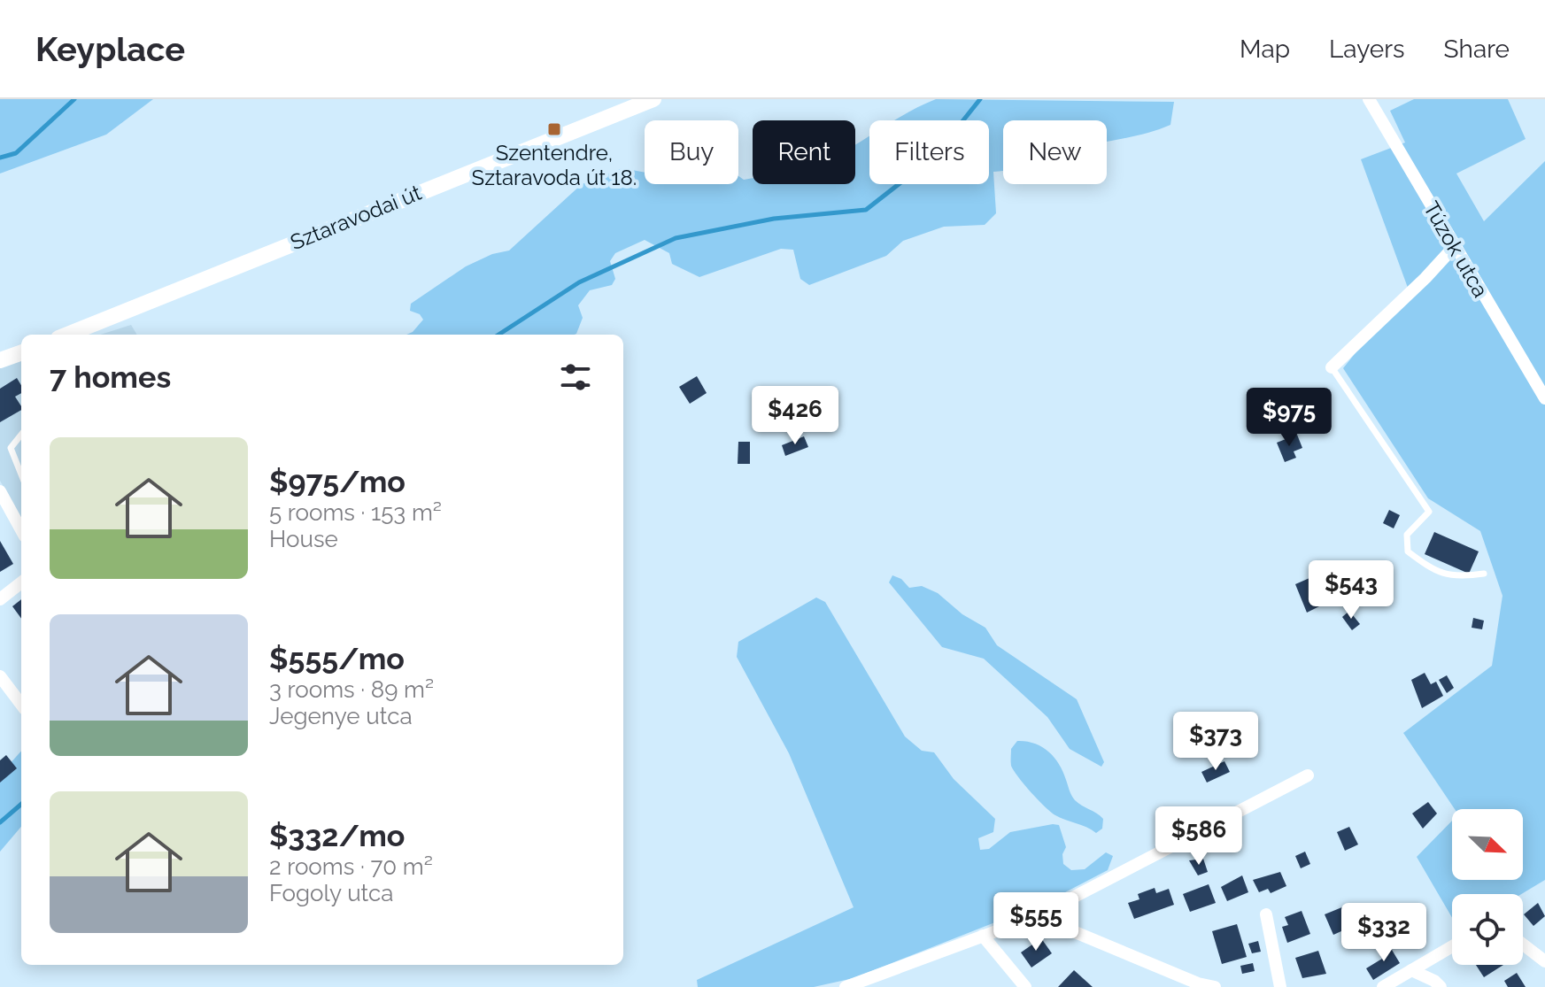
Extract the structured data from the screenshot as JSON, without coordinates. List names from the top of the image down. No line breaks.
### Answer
{"streets":{"street":["Sztaravodai út","Túzok utca"]},"places":{"transit":["Szentendre, Sztaravoda út 18."]},"north":"bottom right","page":{"header":"Keyplace","nav":["Map","Layers","Share"],"chip":["Buy","Rent","Filters","New"],"heading":"7 homes","price":["$426","$975","$543","$373","$586","$555","$332"],"list":[{"name":"$975/mo","note":"5 rooms · 153 m² · House"},{"name":"$555/mo","note":"3 rooms · 89 m² · Jegenye utca"},{"name":"$332/mo","note":"2 rooms · 70 m² · Fogoly utca"}]}}
